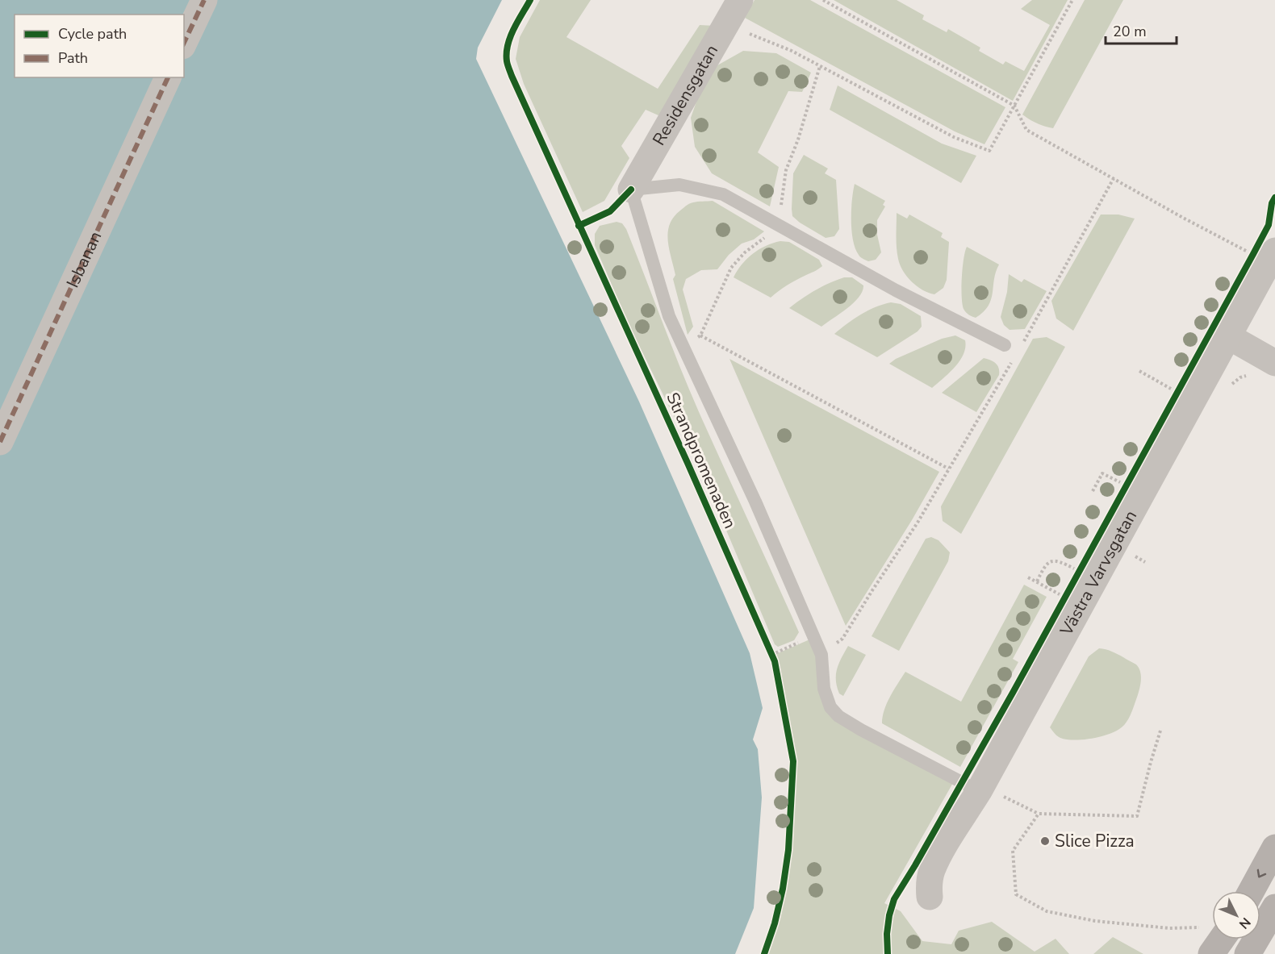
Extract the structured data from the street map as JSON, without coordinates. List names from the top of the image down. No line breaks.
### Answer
{"streets":{"street":["Residensgatan","Isbanan","Västra Varvsgatan"],"cycle path":["Strandpromenaden"]},"places":["Slice Pizza"],"legend":["Cycle path","Path"],"scale_bar":"20 m","north":"bottom right"}
